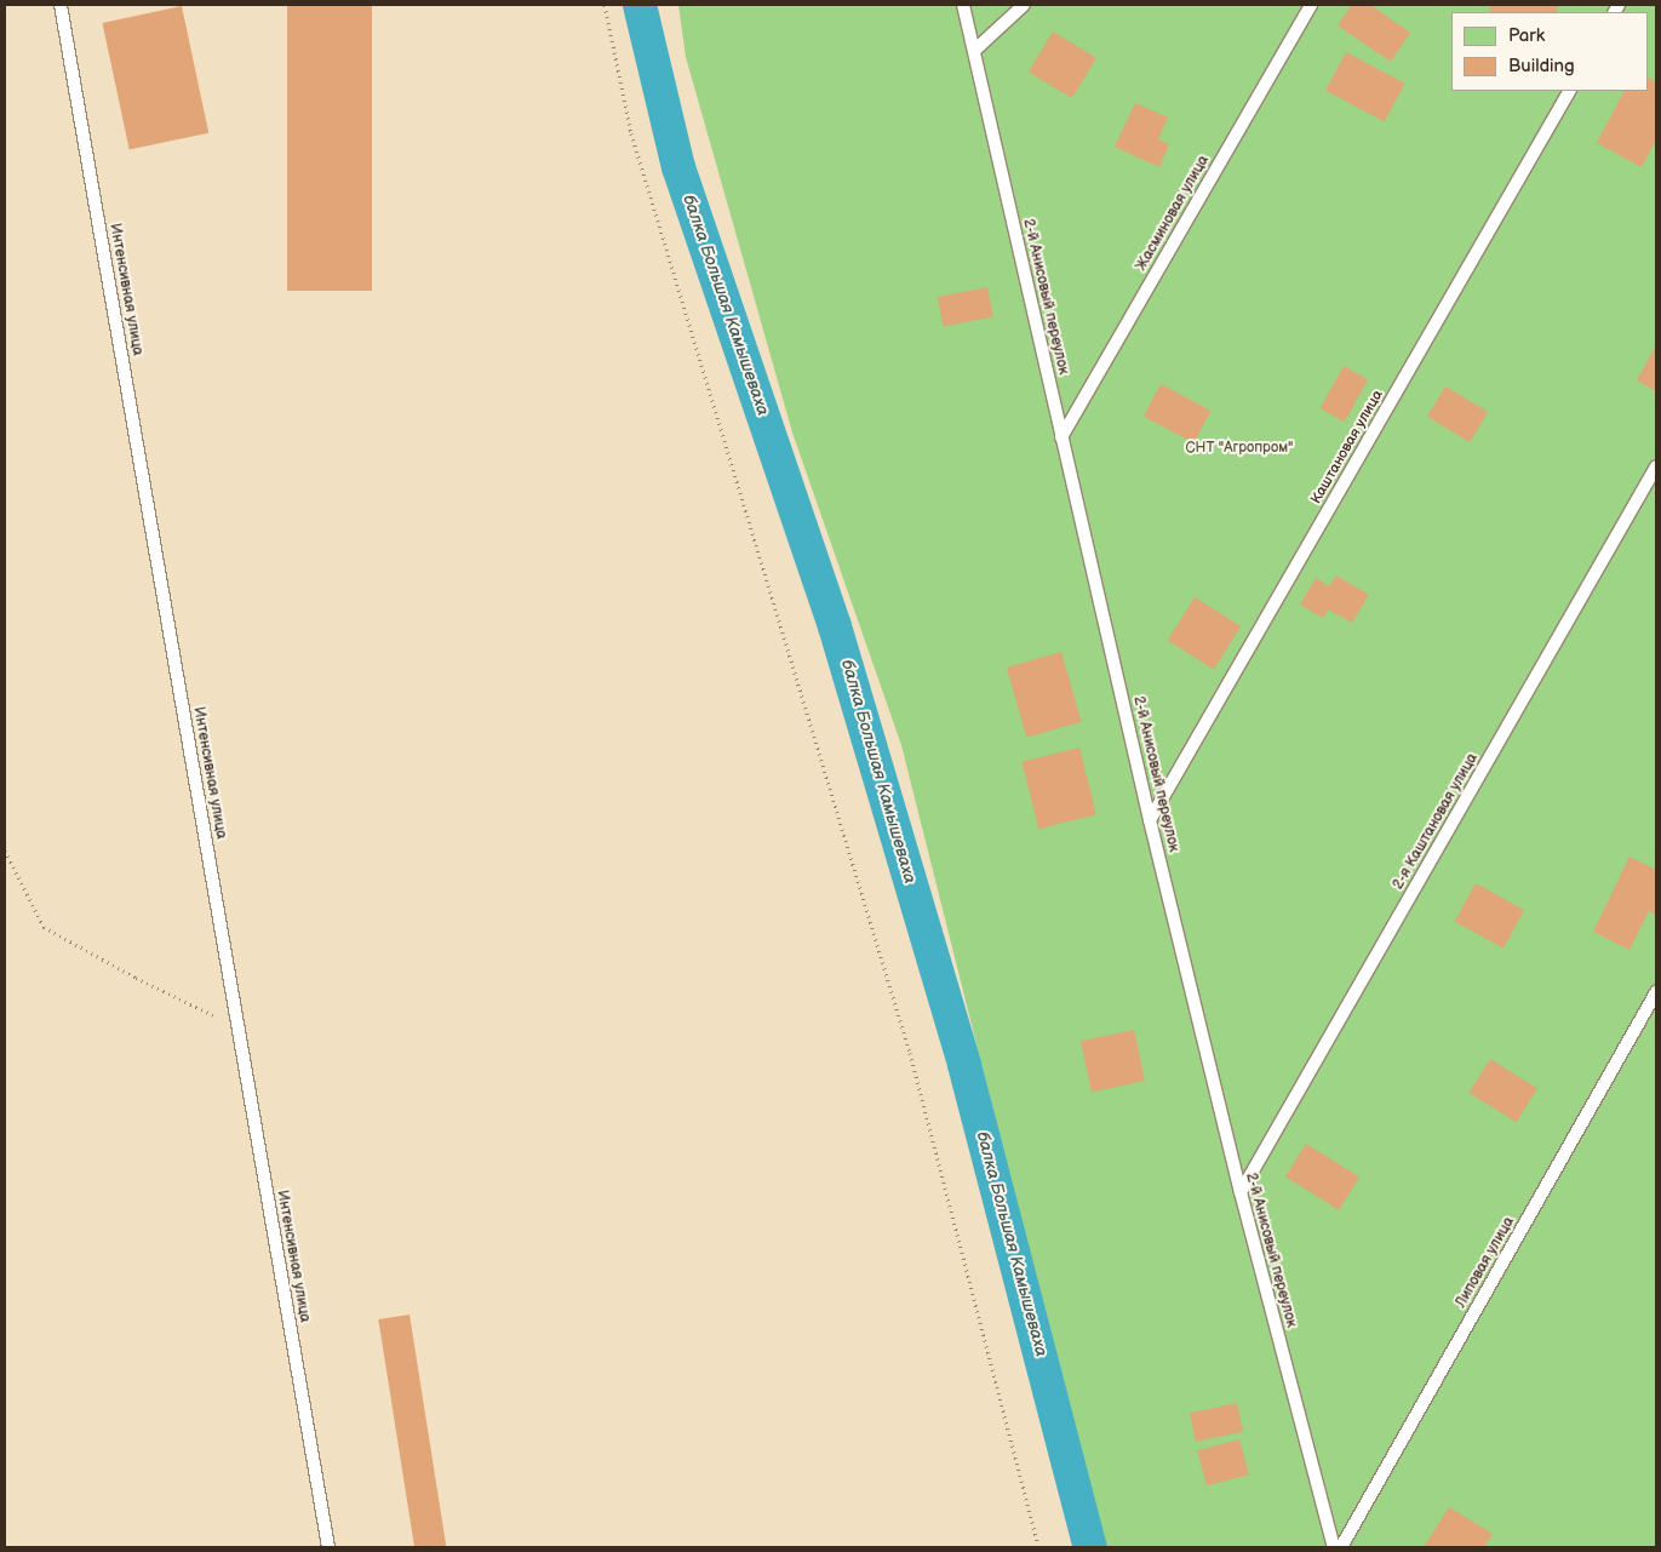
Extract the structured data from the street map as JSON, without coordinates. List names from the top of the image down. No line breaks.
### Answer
{"streets":{"lane":["Жасминовая улица","Интенсивная улица","2-й Анисовый переулок","Каштановая улица","2-я Каштановая улица","Липовая улица"]},"crossings":[["Жасминовая улица","2-й Анисовый переулок"],["2-й Анисовый переулок","Каштановая улица"],["2-й Анисовый переулок","2-я Каштановая улица"]],"water":["балка Большая Камышеваха"],"parks":["СНТ \"Агропром\""],"legend":["Park","Building"]}
